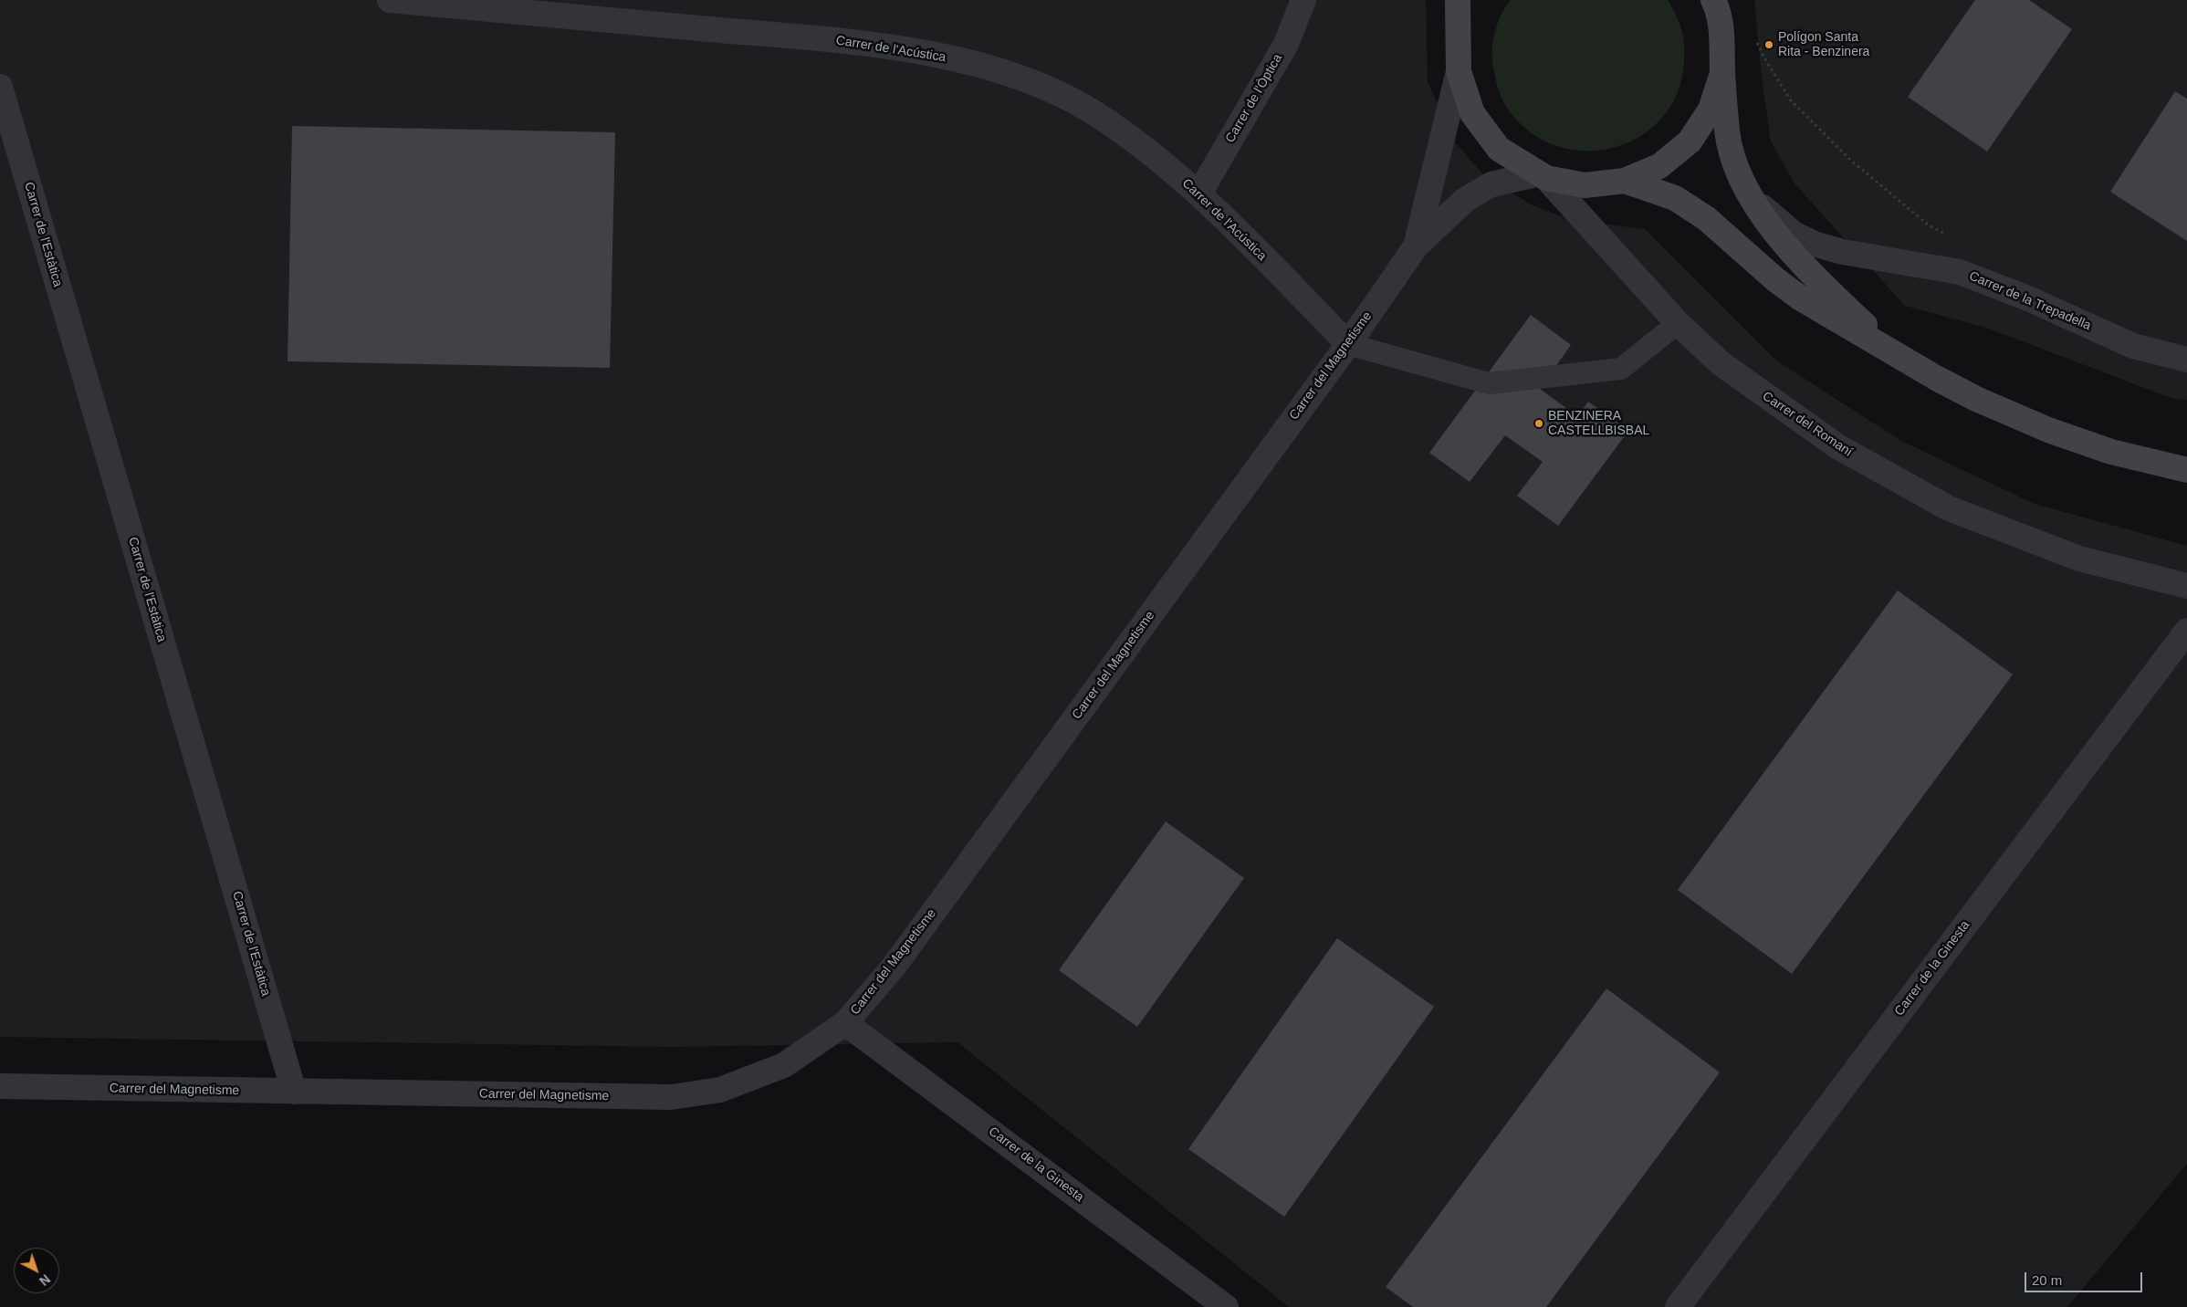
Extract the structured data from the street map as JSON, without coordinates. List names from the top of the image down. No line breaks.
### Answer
{"streets":{"street":["Carrer de l'Acústica","Carrer de l'Òptica","Carrer de l'Estàtica","Carrer de la Trepadella","Carrer del Magnetisme","Carrer del Romaní","Carrer de la Ginesta"]},"crossings":[["Carrer de l'Acústica","Carrer de l'Òptica"],["Carrer de l'Acústica","Carrer del Magnetisme"],["Carrer de l'Estàtica","Carrer del Magnetisme"],["Carrer del Magnetisme","Carrer del Romaní"],["Carrer del Magnetisme","Carrer de la Ginesta"]],"places":["Polígon Santa Rita - Benzinera","BENZINERA CASTELLBISBAL"],"scale_bar":"20 m","north":"bottom right"}
